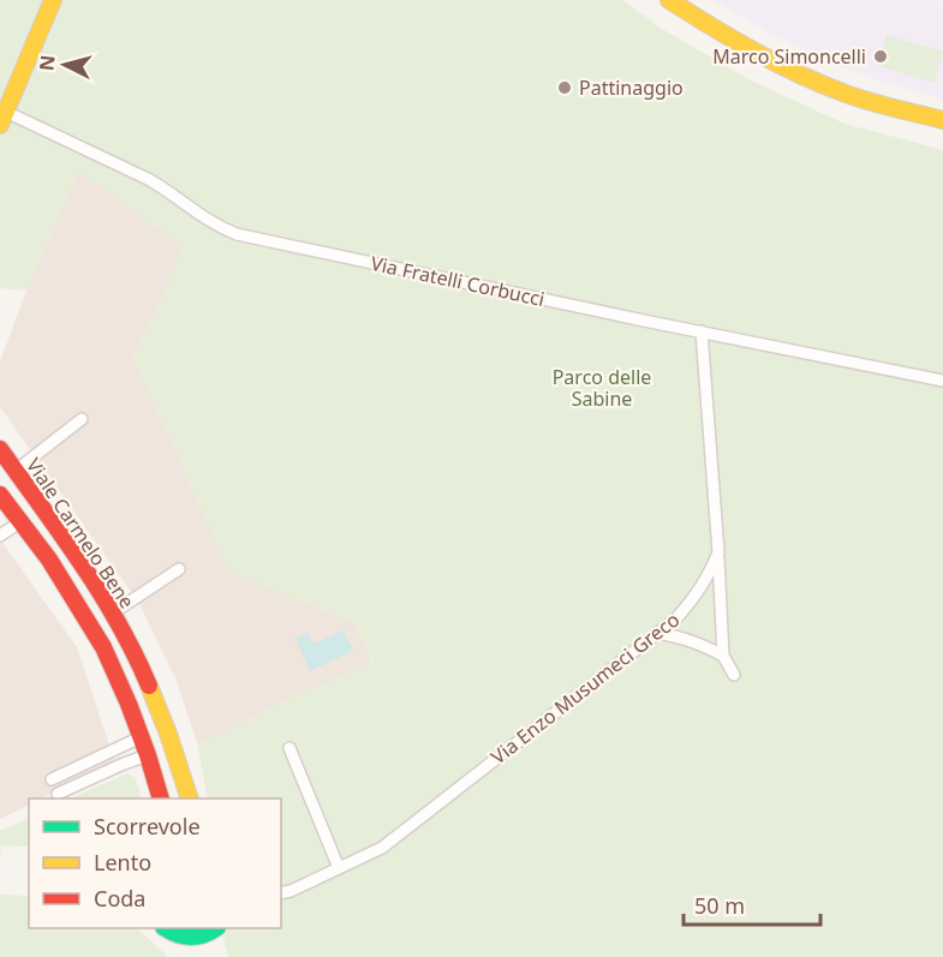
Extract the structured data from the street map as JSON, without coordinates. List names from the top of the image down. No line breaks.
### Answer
{"streets":{"street":["Viale Carmelo Bene"],"lane":["Via Fratelli Corbucci","Via Enzo Musumeci Greco"]},"parks":["Parco delle Sabine"],"places":["Marco Simoncelli","Pattinaggio"],"legend":["Scorrevole","Lento","Coda"],"scale_bar":"50 m","north":"left"}
